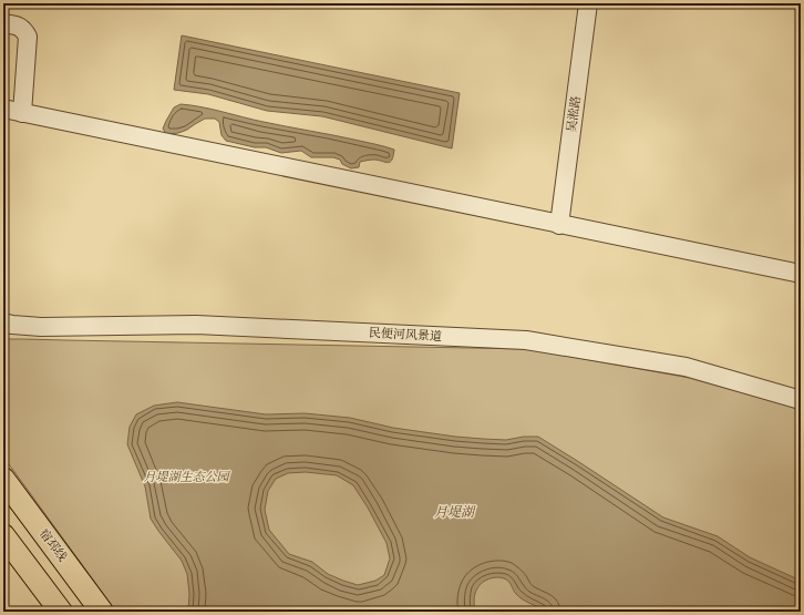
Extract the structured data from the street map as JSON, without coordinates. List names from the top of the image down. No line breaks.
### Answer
{"streets":{"main road":["宿邳线"],"street":["吴淞路","民便河风景道"]},"water":["月堤湖"],"parks":["月堤湖生态公园"]}
